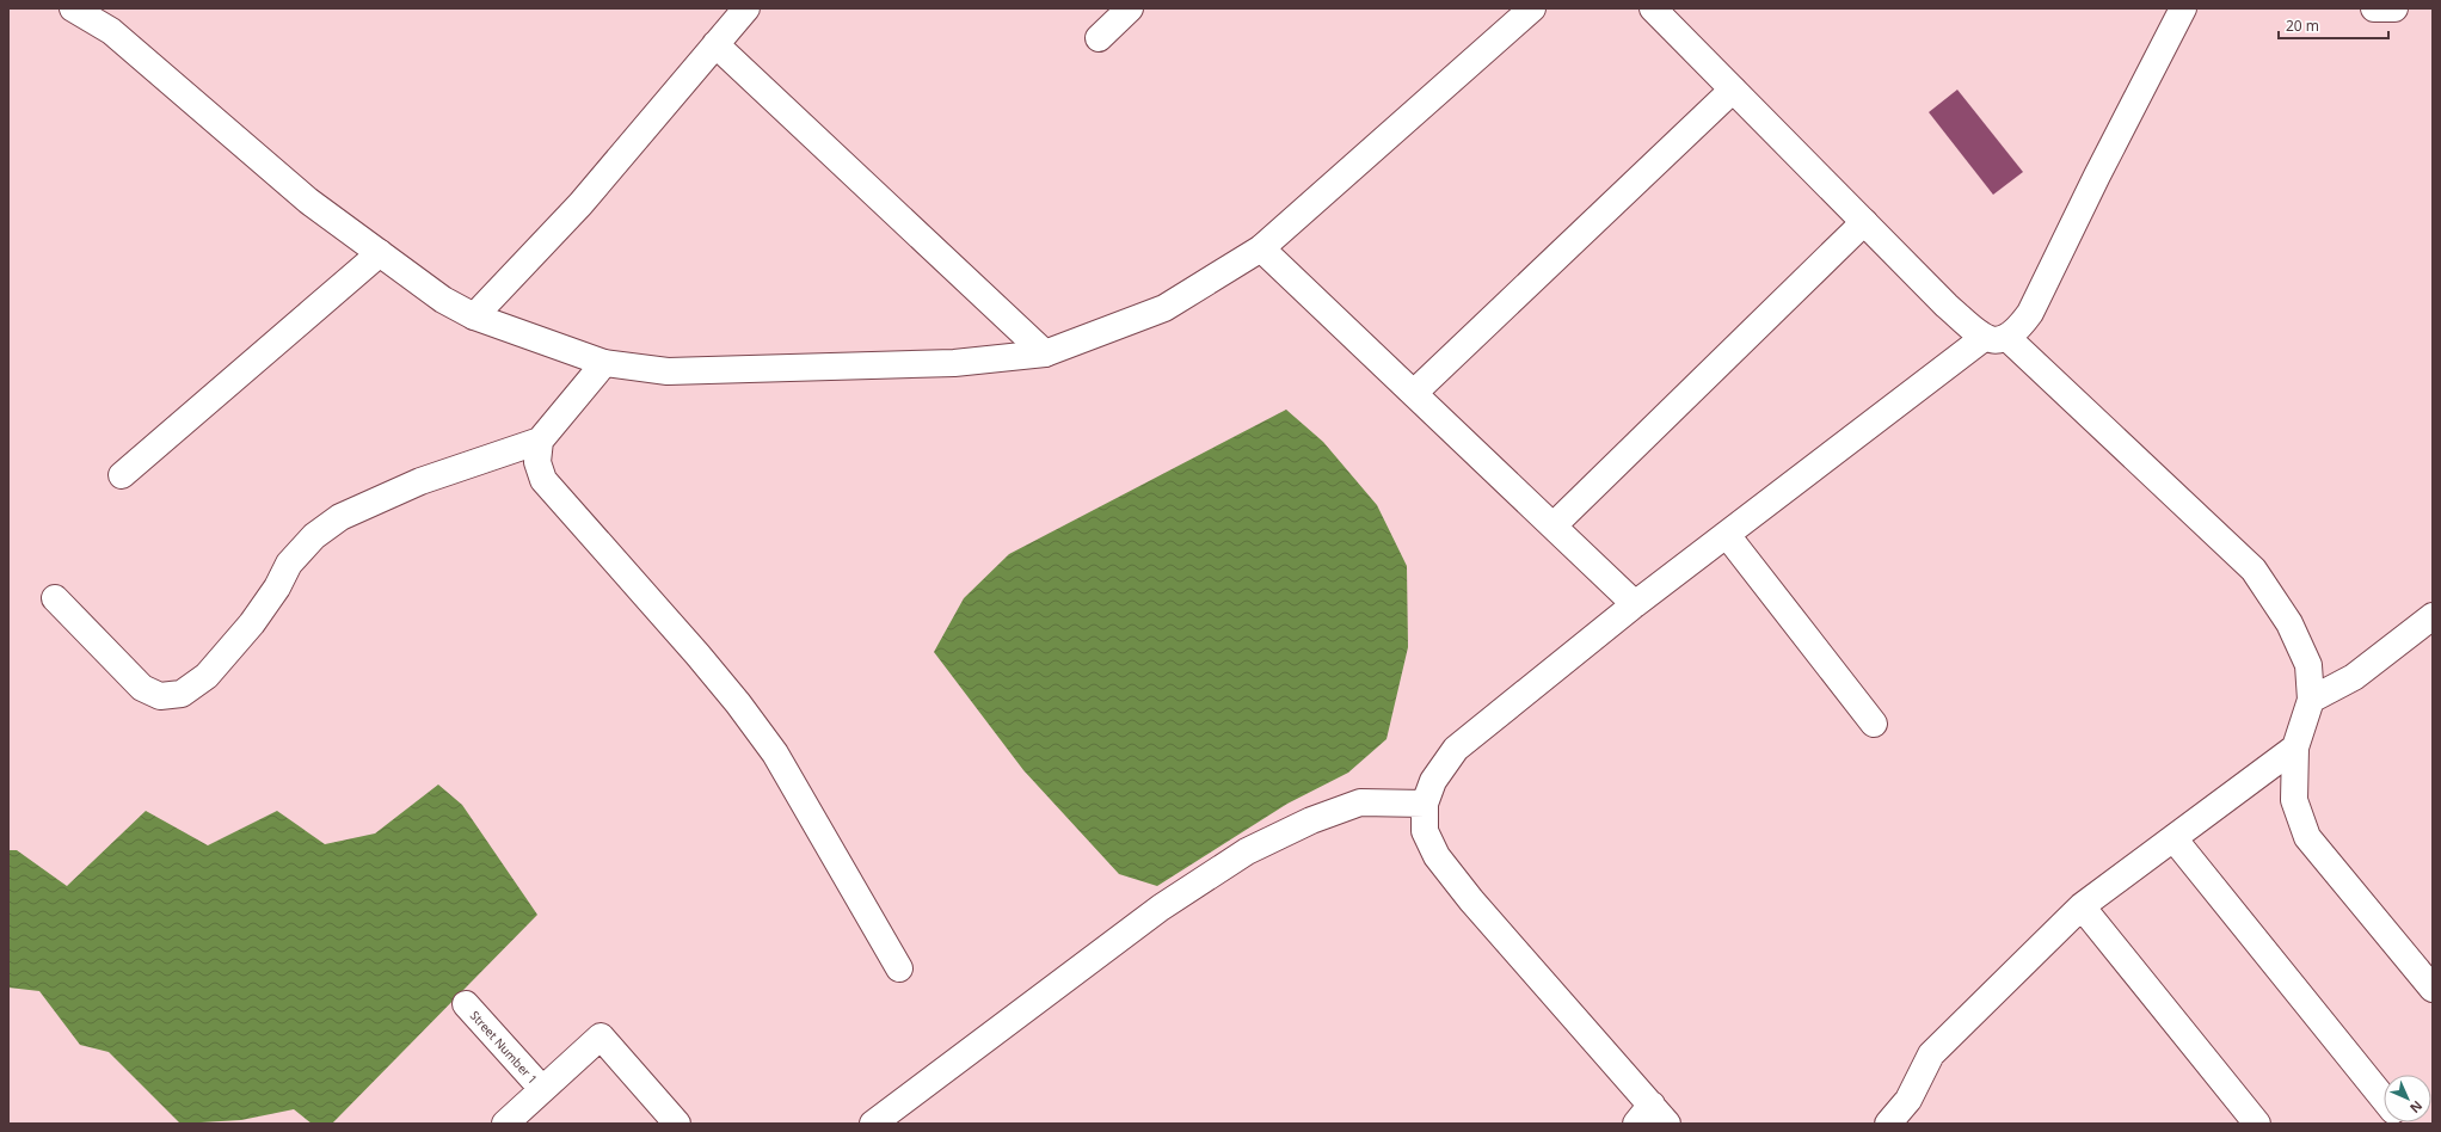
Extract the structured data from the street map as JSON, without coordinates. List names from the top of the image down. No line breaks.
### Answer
{"streets":{"street":["Street Number 1"]},"scale_bar":"20 m","north":"bottom right"}
